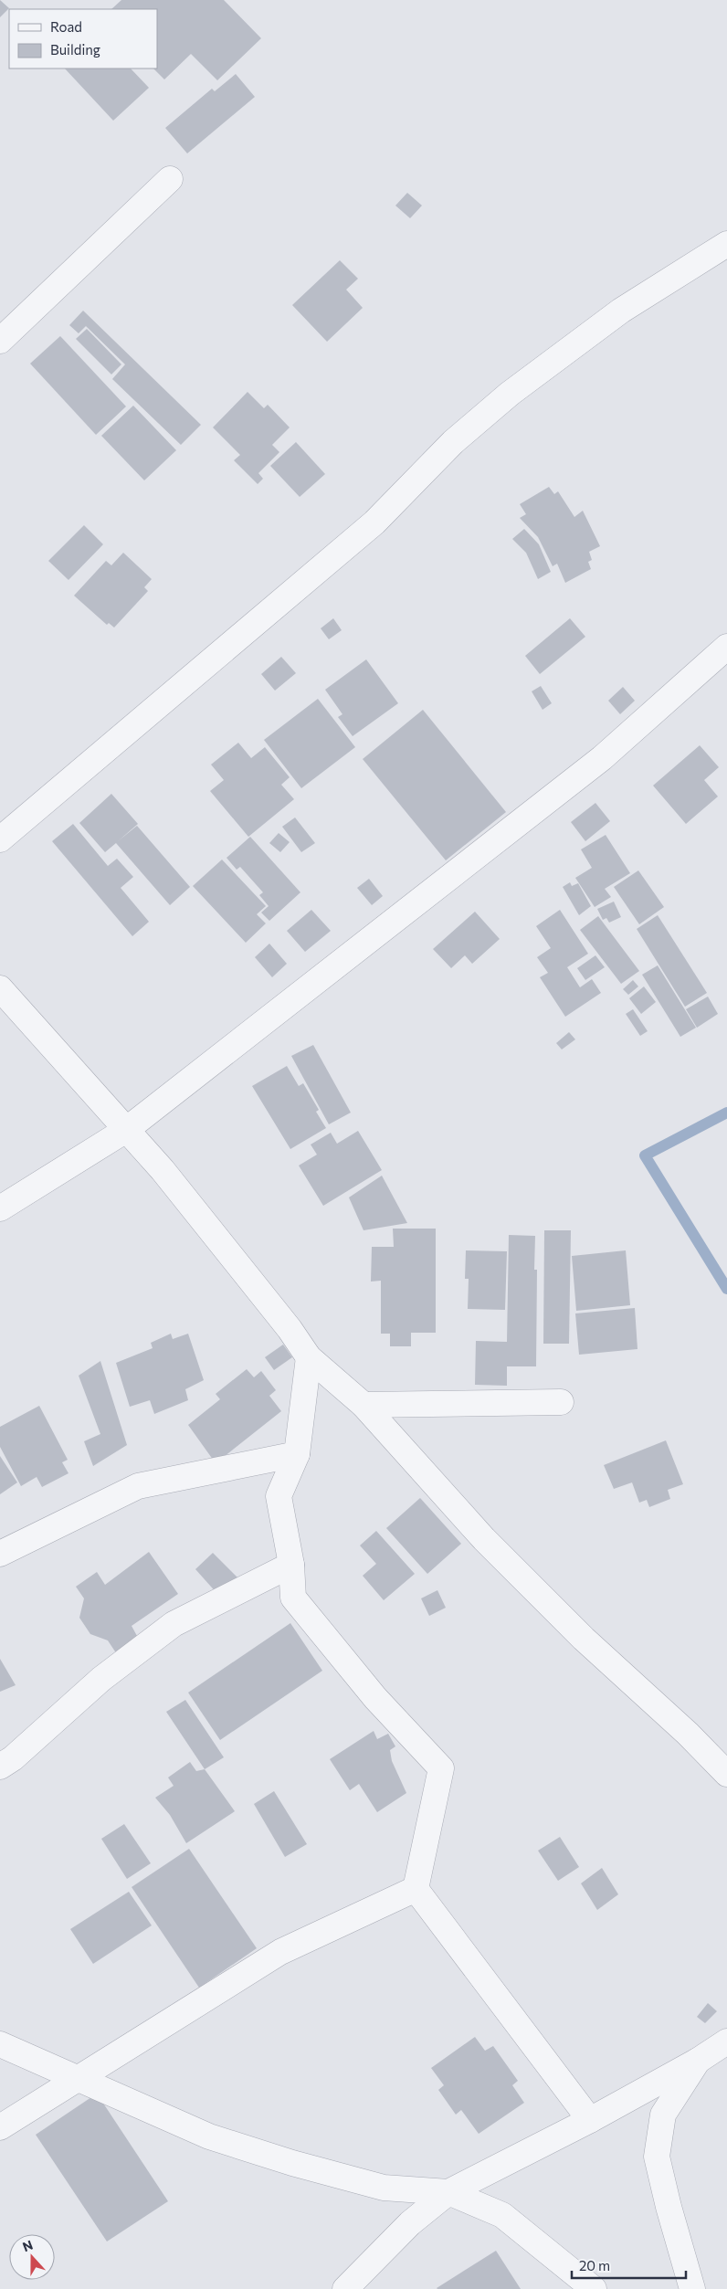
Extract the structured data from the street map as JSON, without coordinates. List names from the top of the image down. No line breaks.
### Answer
{"legend":["Road","Building"],"scale_bar":"20 m","north":"top"}
